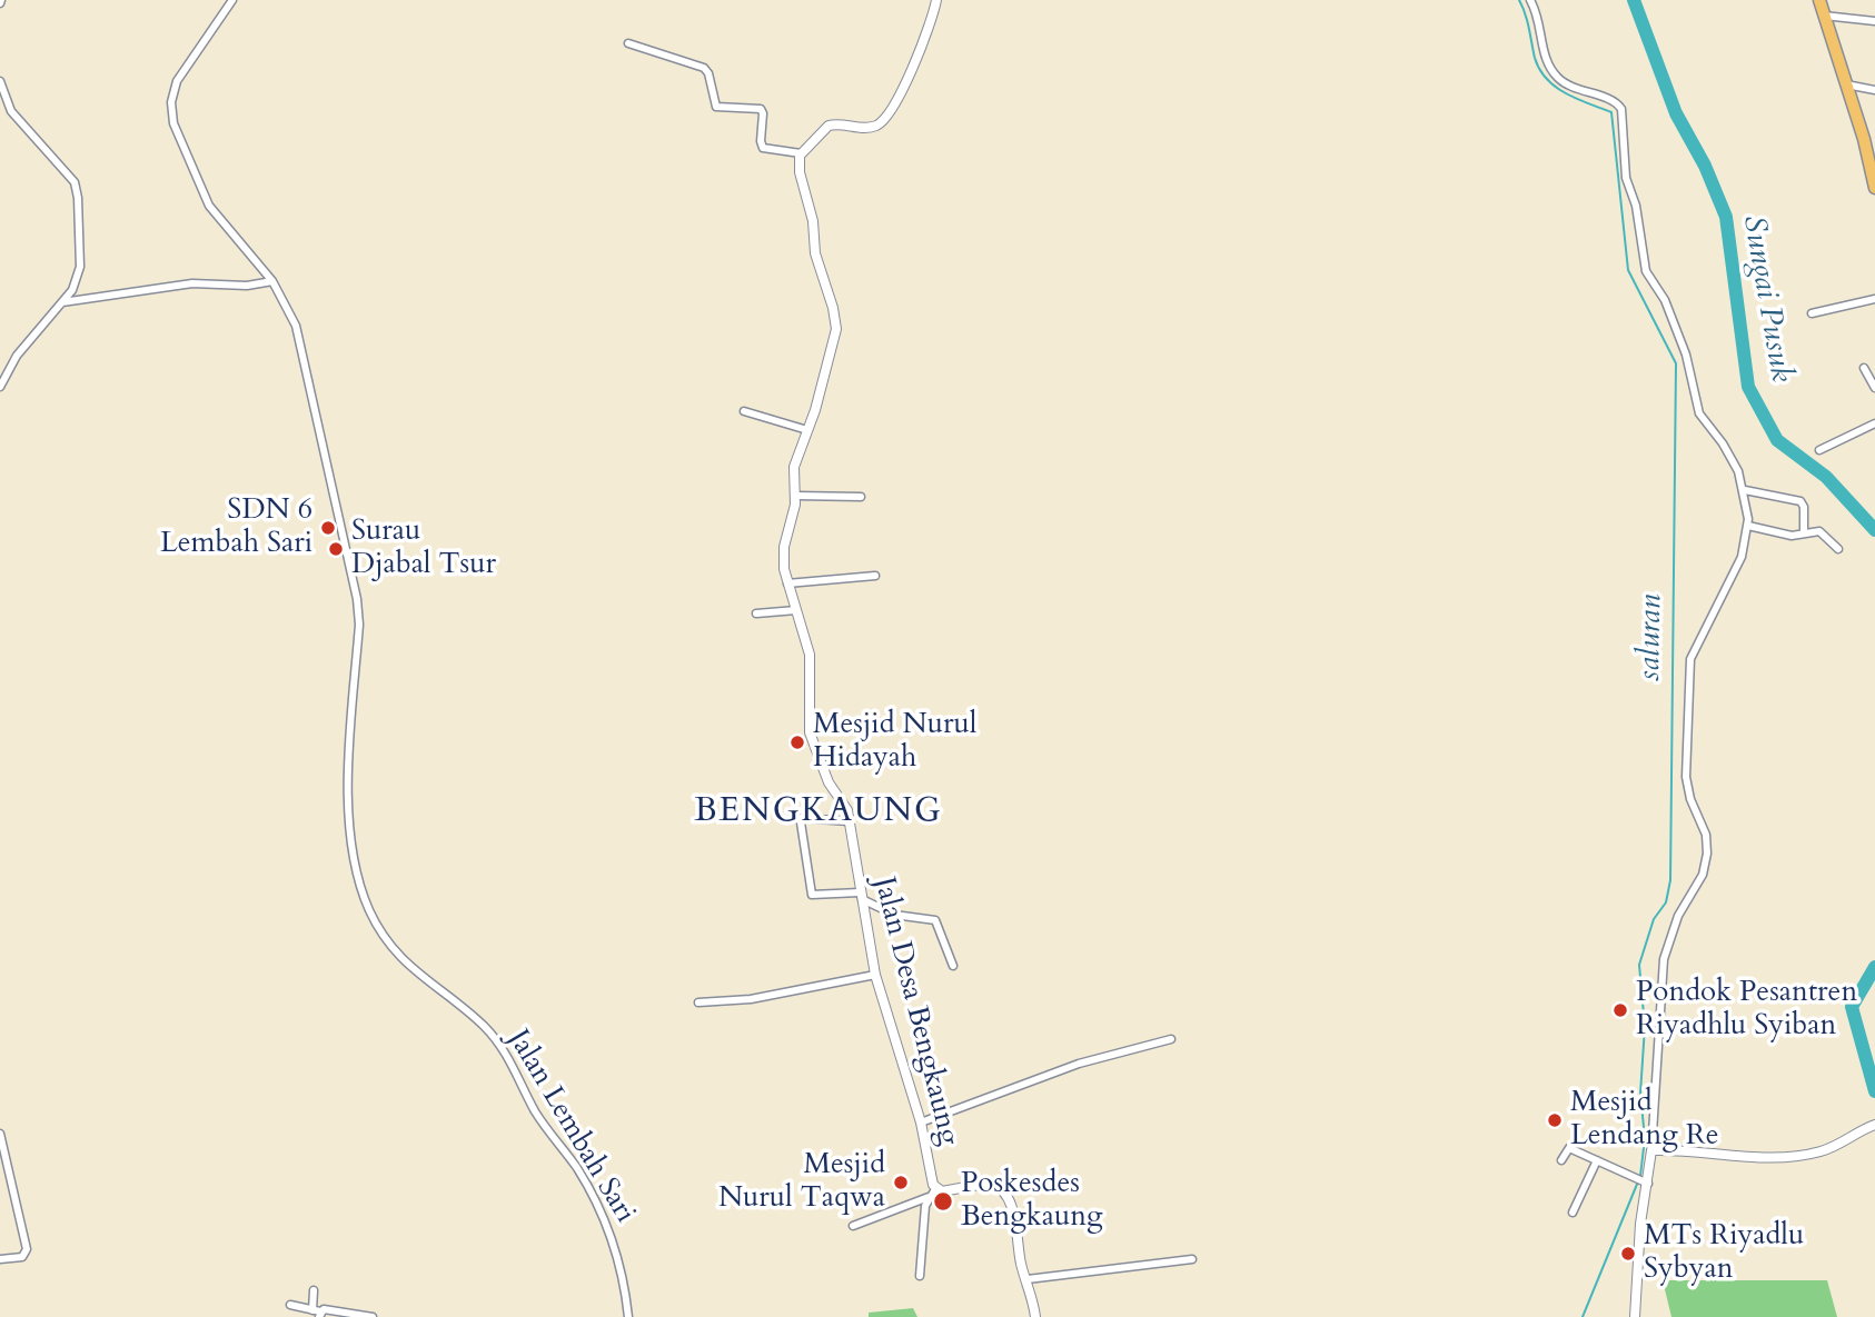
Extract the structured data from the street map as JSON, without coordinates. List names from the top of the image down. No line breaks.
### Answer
{"streets":{"street":["Jalan Desa Bengkaung","Jalan Lembah Sari"]},"districts":["BENGKAUNG"],"water":["Sungai Pusuk","saluran"],"places":["SDN 6 Lembah Sari","Surau Djabal Tsur","Mesjid Nurul Hidayah","Pondok Pesantren Riyadhlu Syiban","Mesjid Lendang Re","Mesjid Nurul Taqwa","Poskesdes Bengkaung","MTs Riyadlu Sybyan"]}
